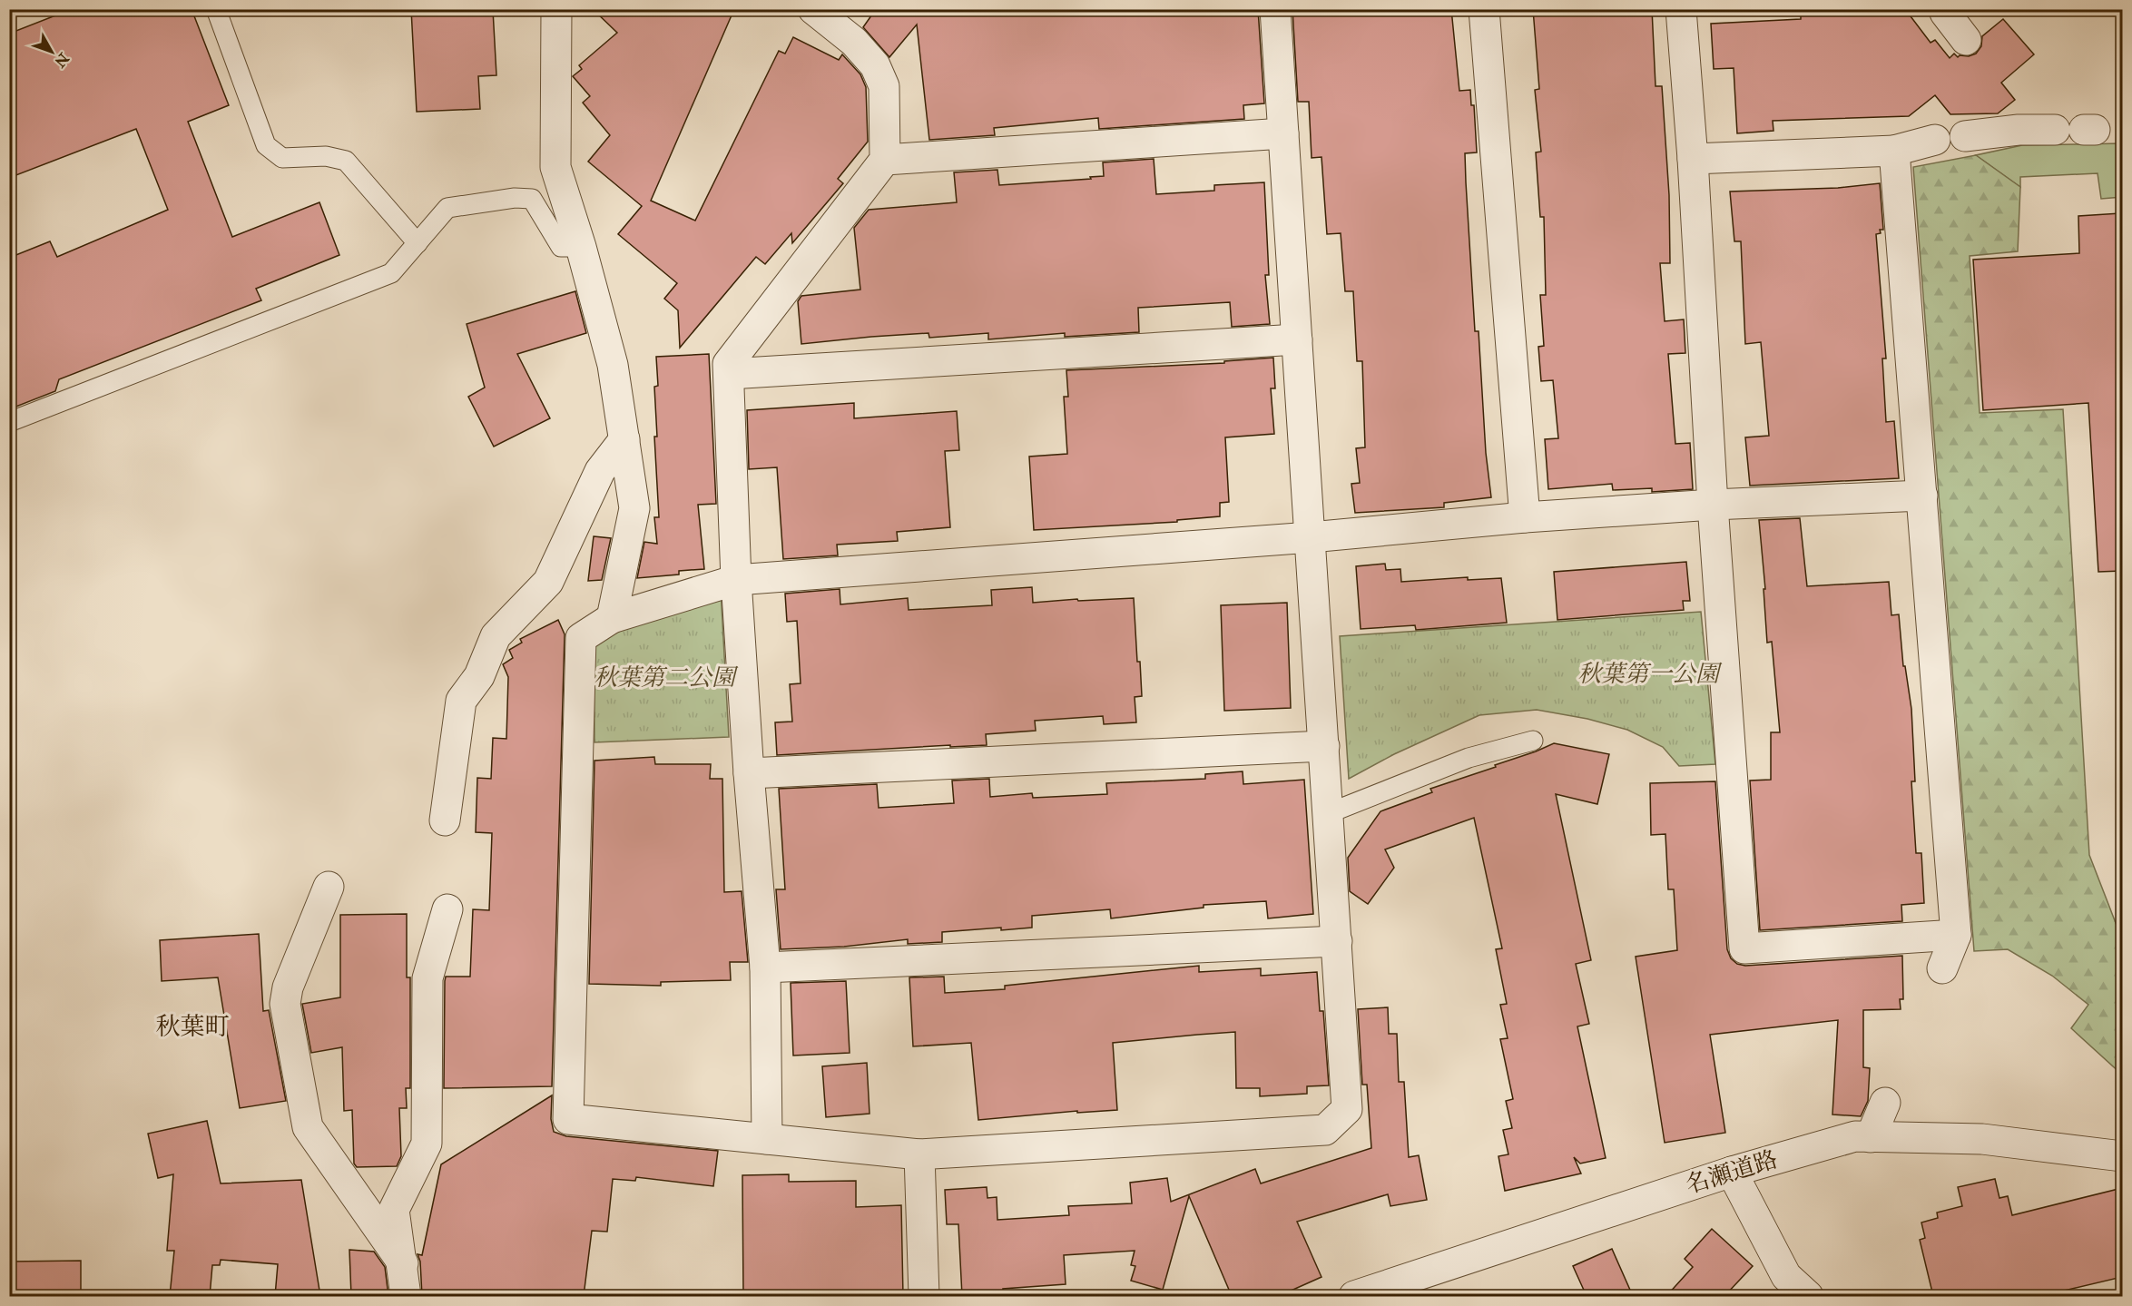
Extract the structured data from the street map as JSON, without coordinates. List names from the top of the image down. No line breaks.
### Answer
{"streets":{"street":["名瀬道路"]},"districts":["秋葉町"],"parks":["秋葉第一公園","秋葉第二公園"],"north":"bottom right"}
